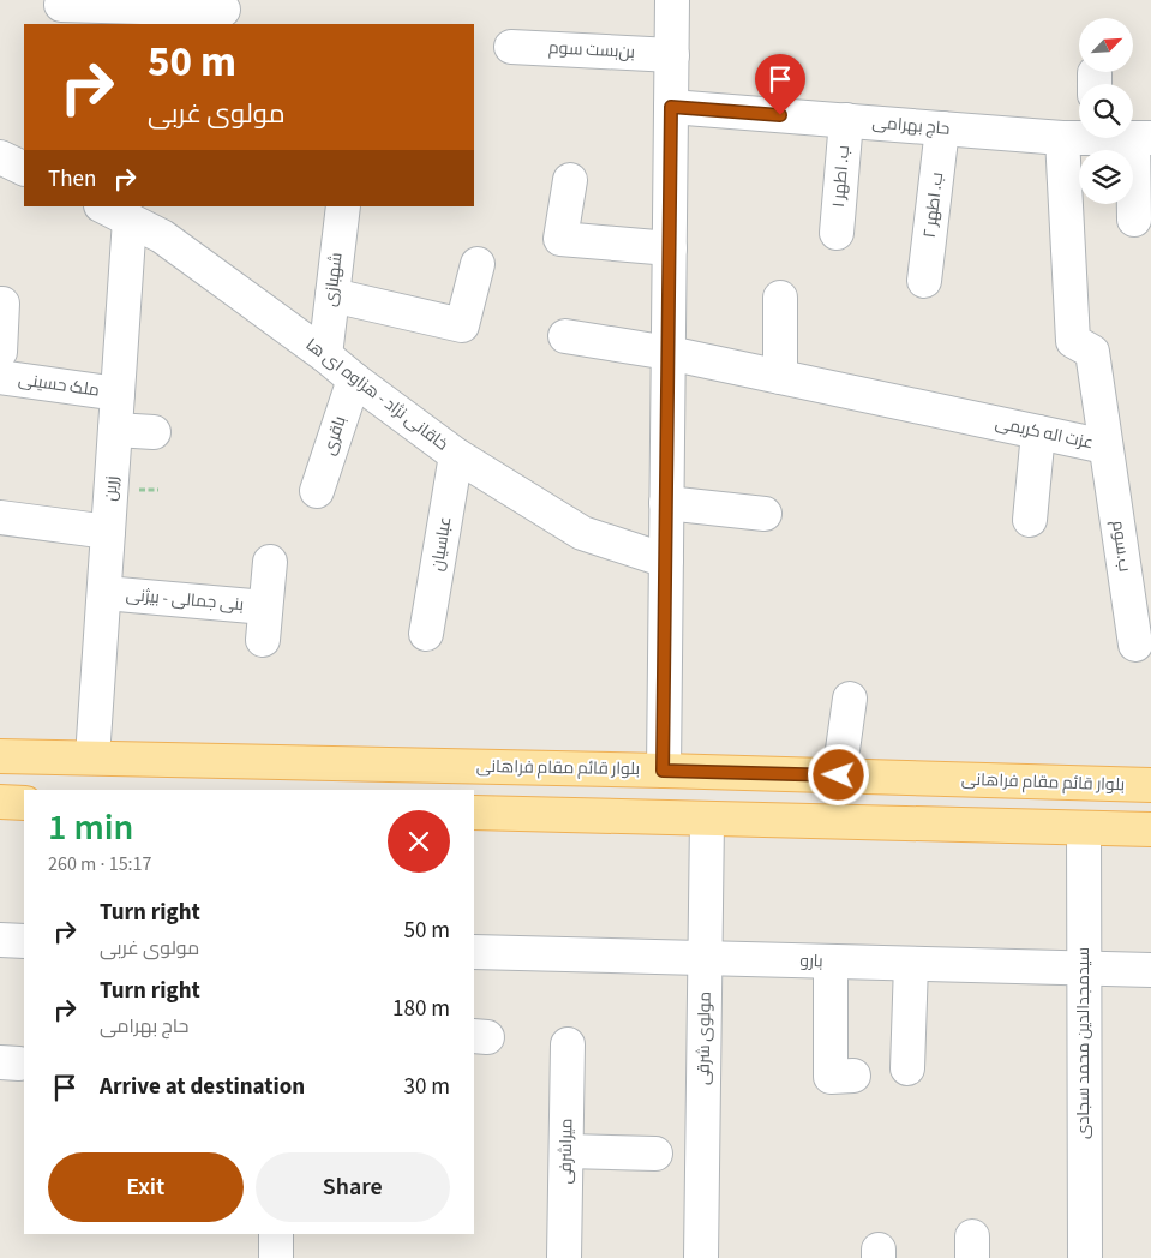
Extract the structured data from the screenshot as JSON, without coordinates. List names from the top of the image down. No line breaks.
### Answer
{"streets":{"main road":["بلوار قائم مقام فراهانی"],"street":["بن‌بست سوم","حاج بهرامی","ب. اطهر ۱","ب. اطهر ۲","شهبازی","ملک حسینی","خاقانی نژاد - هزاوه ای ها","عزت اله کریمی","باقری","زرین","عباسیان","ب.سوم","بنی جمالی - بیژنی","بارو","مولوی شرقی","سیدمجدالدین محمد سجادی","میراشرفی"]},"crossings":[["حاج بهرامی","ب. اطهر ۱"],["حاج بهرامی","ب. اطهر ۲"],["حاج بهرامی","عزت اله کریمی"],["شهبازی","خاقانی نژاد - هزاوه ای ها"],["ملک حسینی","زرین"],["خاقانی نژاد - هزاوه ای ها","باقری"],["خاقانی نژاد - هزاوه ای ها","زرین"],["خاقانی نژاد - هزاوه ای ها","عباسیان"],["عزت اله کریمی","ب.سوم"],["زرین","بنی جمالی - بیژنی"],["زرین","بلوار قائم مقام فراهانی"],["بارو","مولوی شرقی"],["بارو","سیدمجدالدین محمد سجادی"]],"north":"top right","page":{"turn":["50 m","مولوی غربی"],"then":"Then","heading":["1 min","260 m · 15:17"],"list":[{"name":"Turn right","note":"مولوی غربی","value":"50 m"},{"name":"Turn right","note":"حاج بهرامی","value":"180 m"},{"name":"Arrive at destination","value":"30 m"}],"buttons":["Exit","Share"]}}
